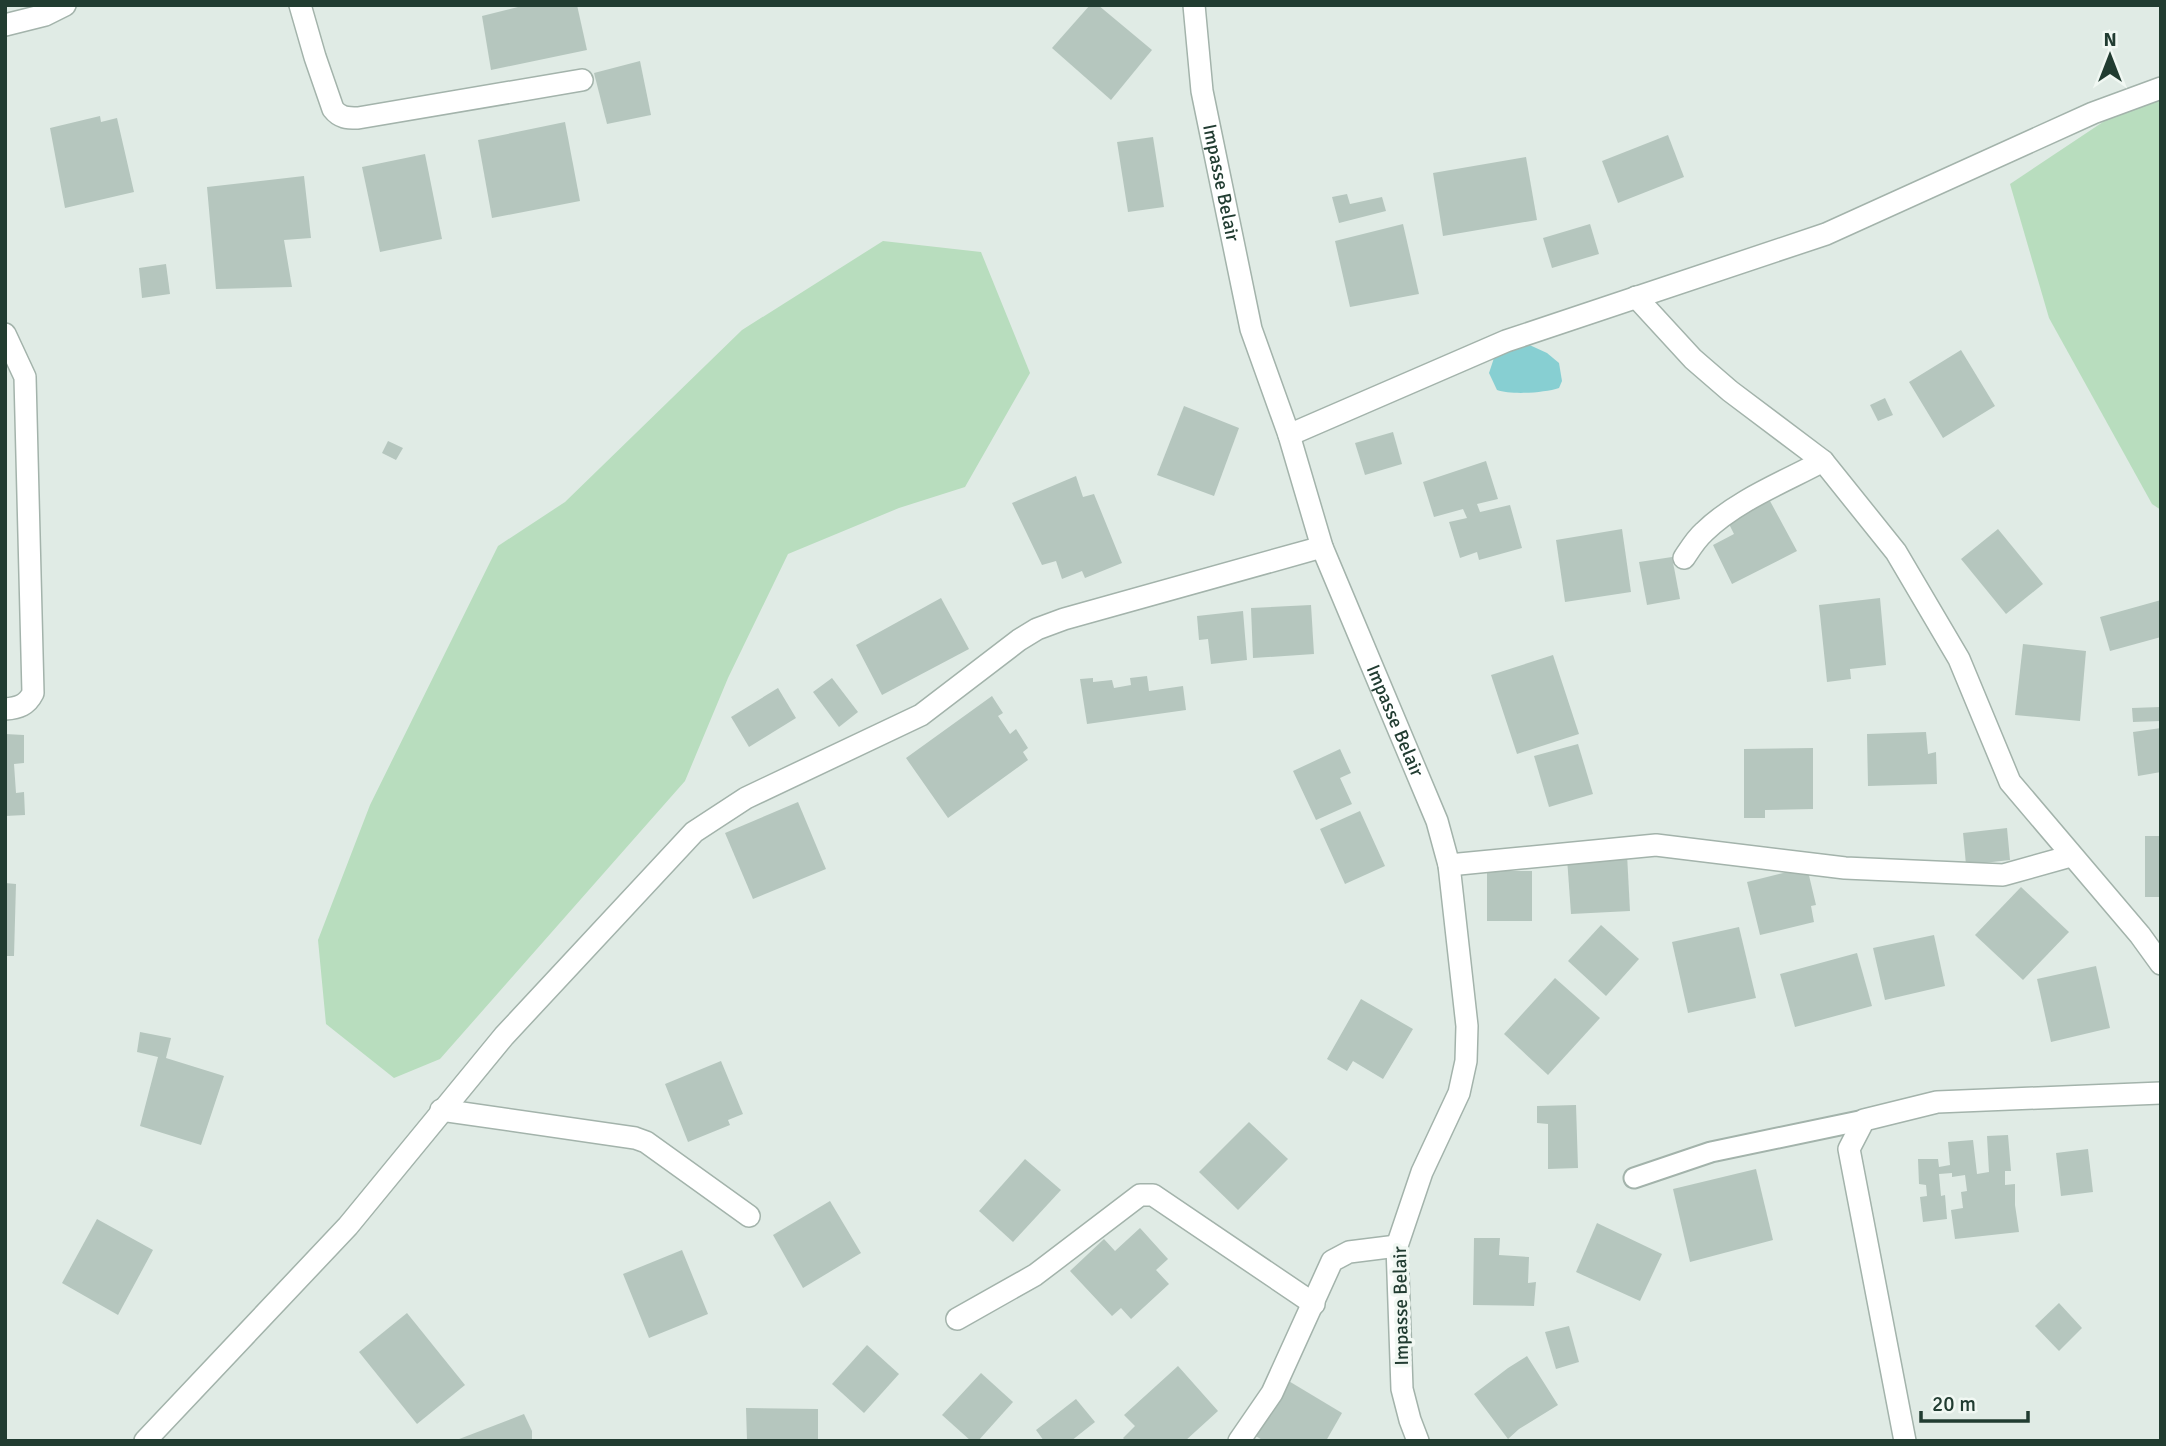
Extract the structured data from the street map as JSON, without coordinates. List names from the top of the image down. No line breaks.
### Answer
{"streets":{"street":["Impasse Belair"]},"scale_bar":"20 m","north":"top"}
